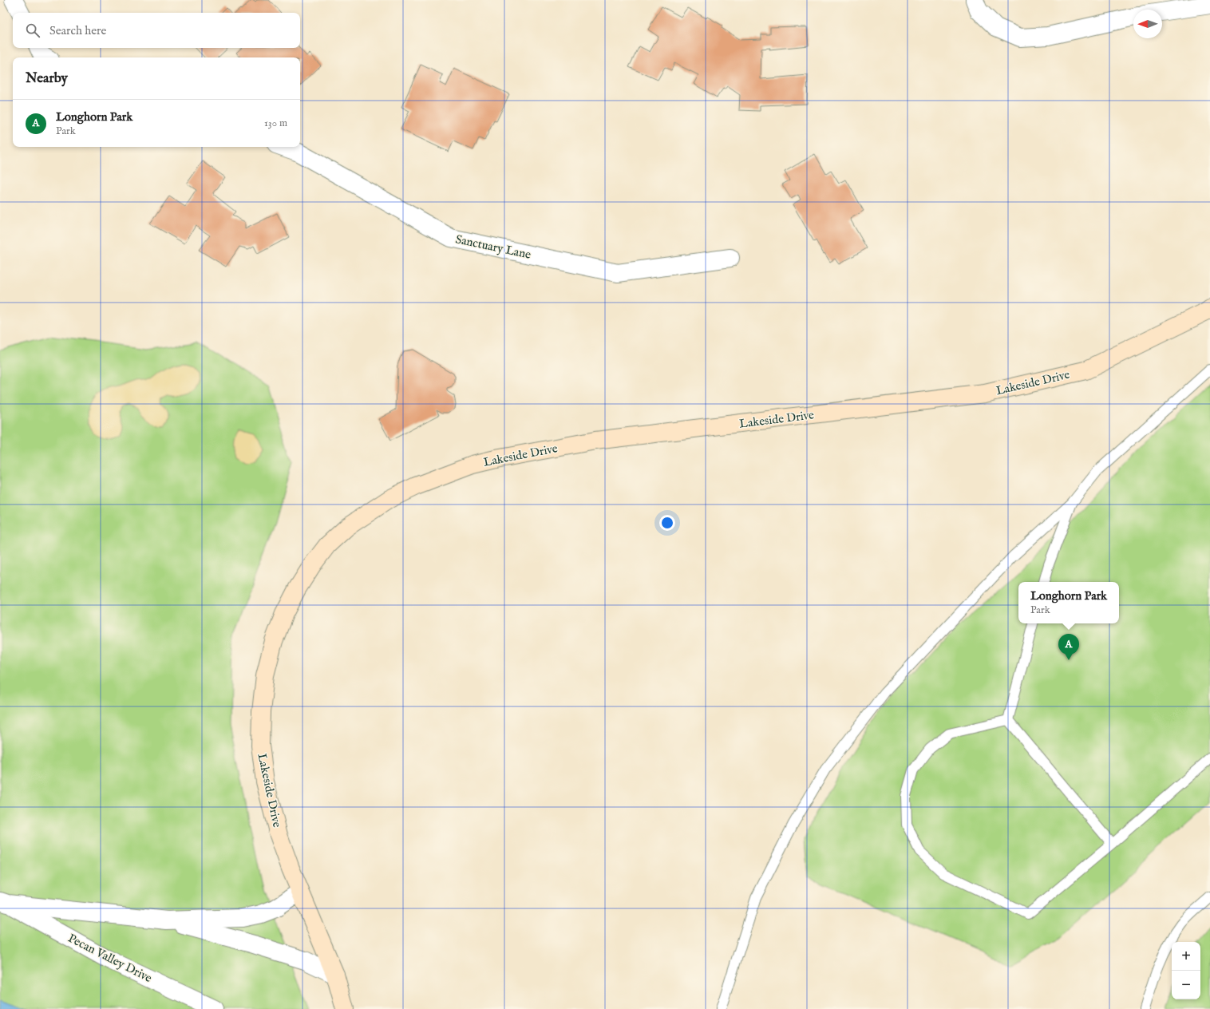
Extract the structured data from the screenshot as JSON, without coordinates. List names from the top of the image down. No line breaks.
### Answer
{"streets":{"street":["Sanctuary Lane","Lakeside Drive","Pecan Valley Drive"]},"crossings":[["Lakeside Drive","Pecan Valley Drive"]],"north":"left","page":{"search":"Search here","heading":"Nearby","list":[{"mark":"A","name":"Longhorn Park","note":"Park","value":"130 m"}],"popup":["Longhorn Park","Park"],"pins":"A","map_buttons":["+","−"]}}
